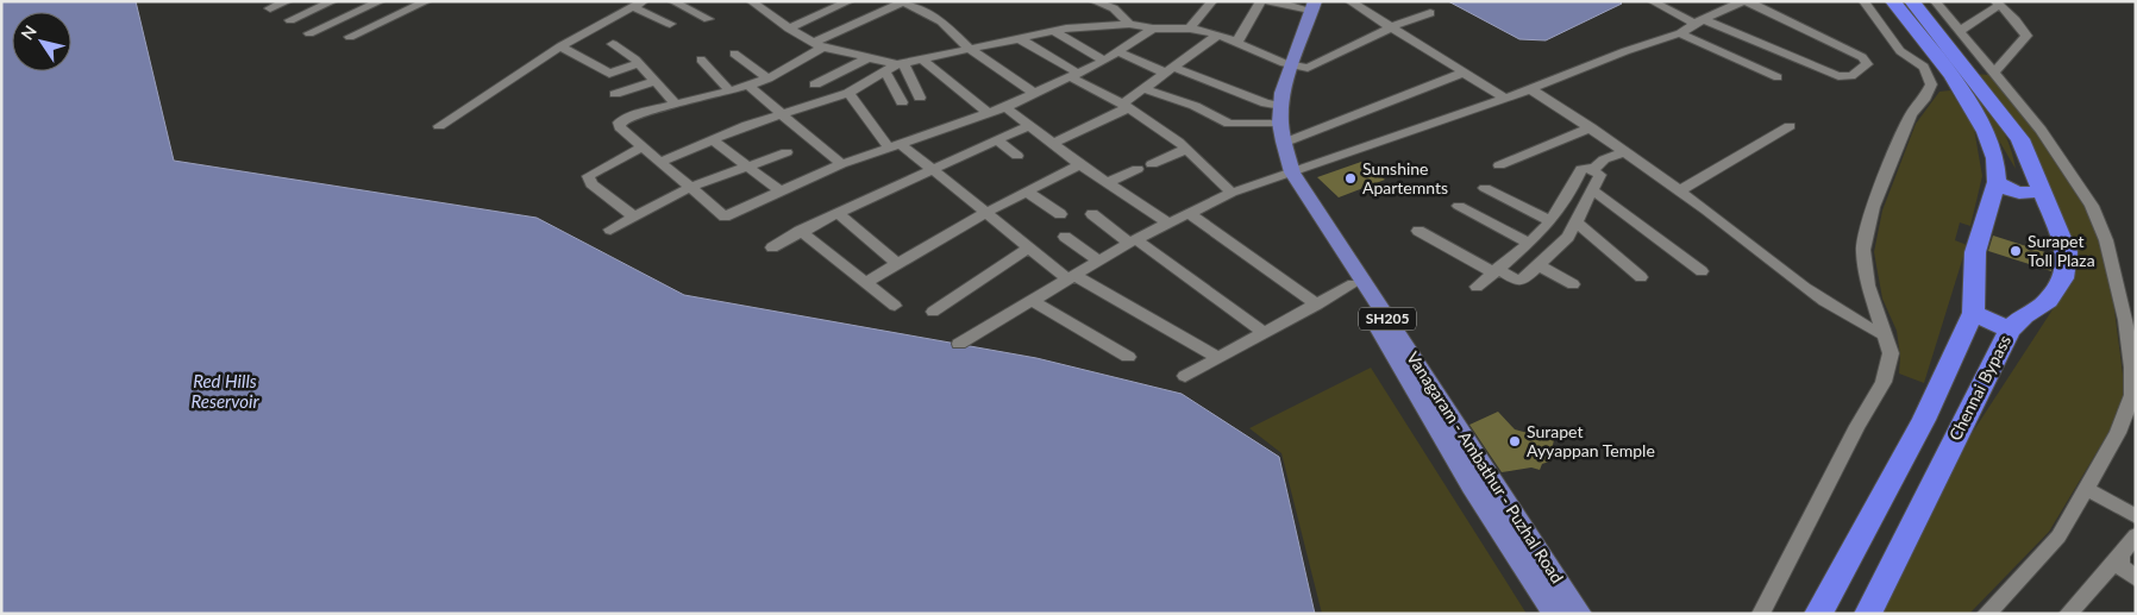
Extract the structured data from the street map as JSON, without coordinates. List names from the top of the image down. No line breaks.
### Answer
{"streets":{"highway":["Chennai Bypass"],"main road":["SH205","Vanagaram - Ambathur - Puzhal Road"]},"water":["Red Hills Reservoir"],"places":["Sunshine Apartemnts","Surapet Toll Plaza","Surapet Ayyappan Temple"],"north":"top left"}
